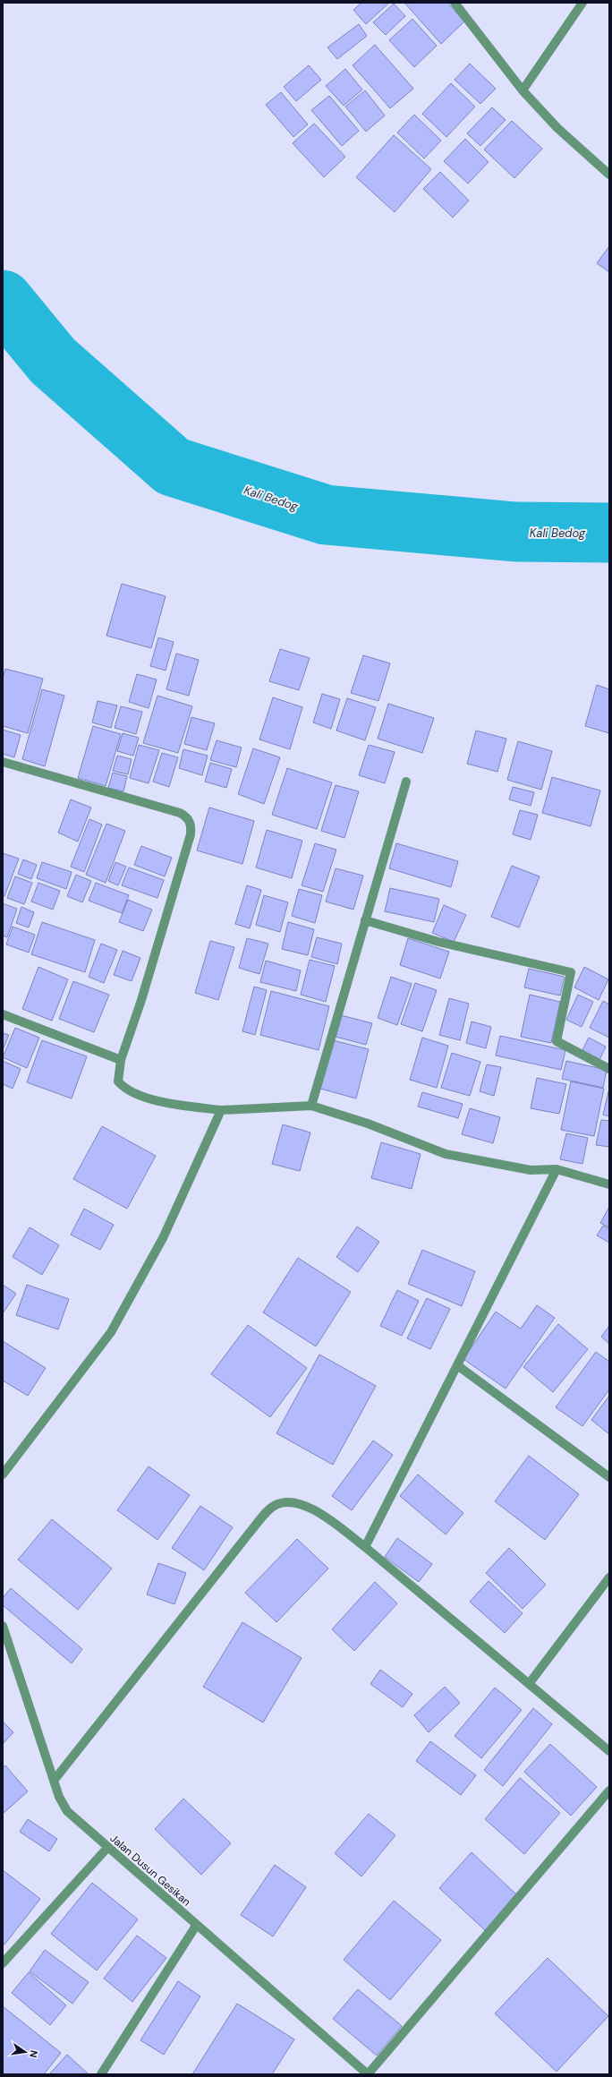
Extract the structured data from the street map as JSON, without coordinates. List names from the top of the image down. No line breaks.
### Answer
{"streets":{"street":["Jalan Dusun Gesikan"]},"water":["Kali Bedog"],"north":"right"}
